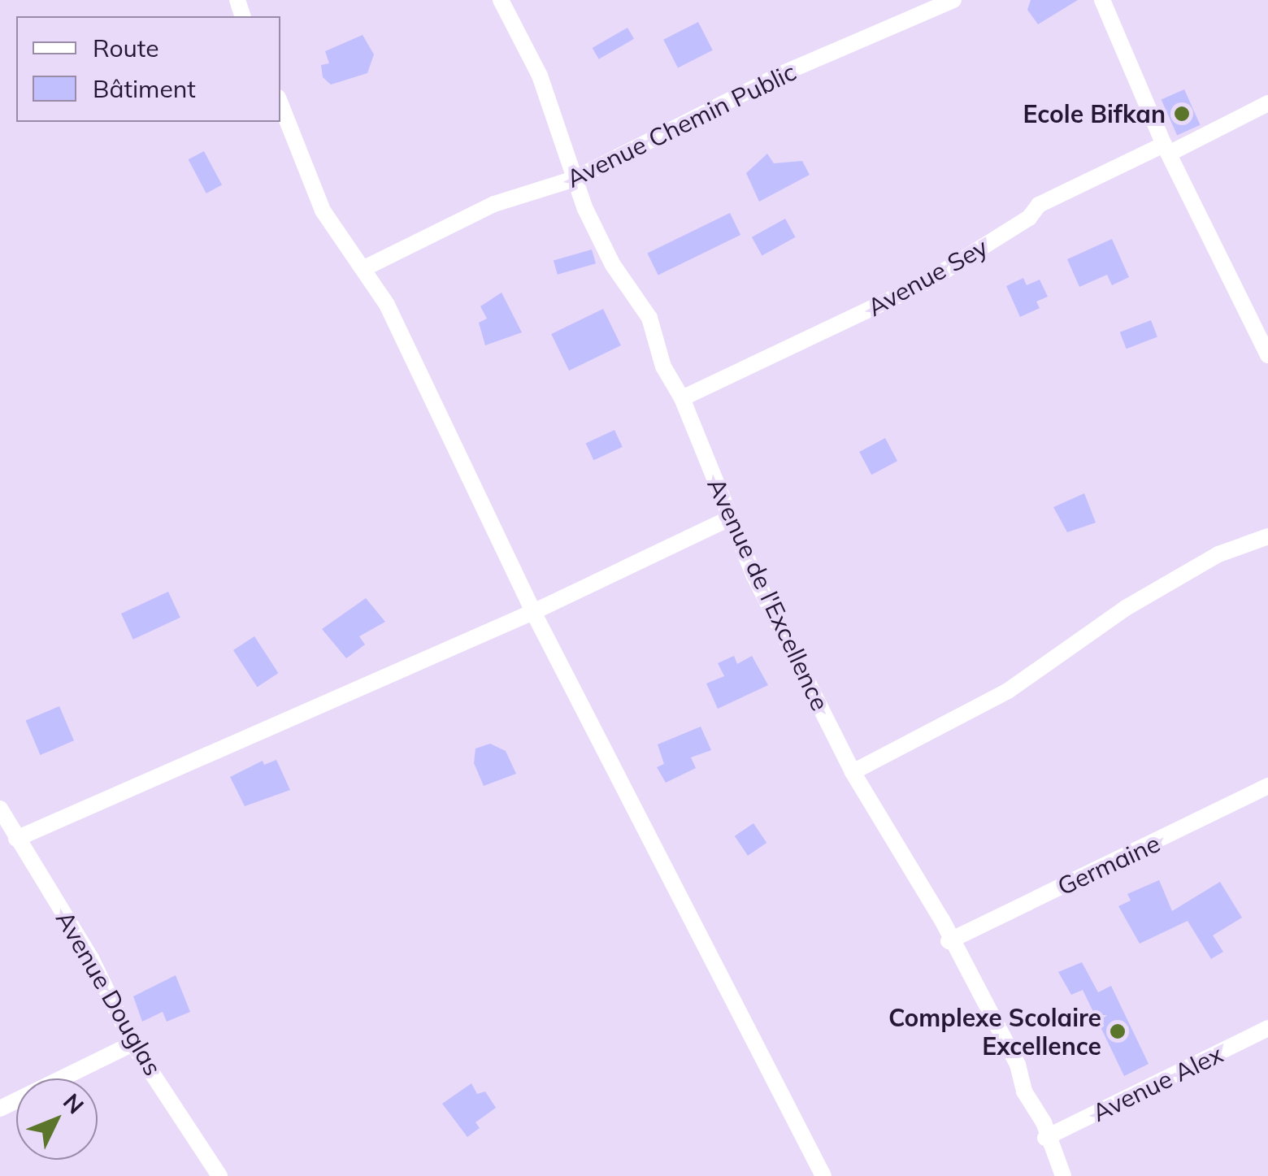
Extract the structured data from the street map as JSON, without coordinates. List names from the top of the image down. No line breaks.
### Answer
{"streets":{"street":["Avenue Chemin Public","Avenue Sey","Avenue de l'Excellence","Germaine","Avenue Douglas","Avenue Alex"]},"crossings":[["Avenue Chemin Public","Avenue de l'Excellence"],["Avenue Sey","Avenue de l'Excellence"],["Avenue de l'Excellence","Germaine"],["Avenue de l'Excellence","Avenue Alex"]],"places":["Ecole Bifkan","Complexe Scolaire Excellence"],"legend":["Route","Bâtiment"],"north":"top right"}
